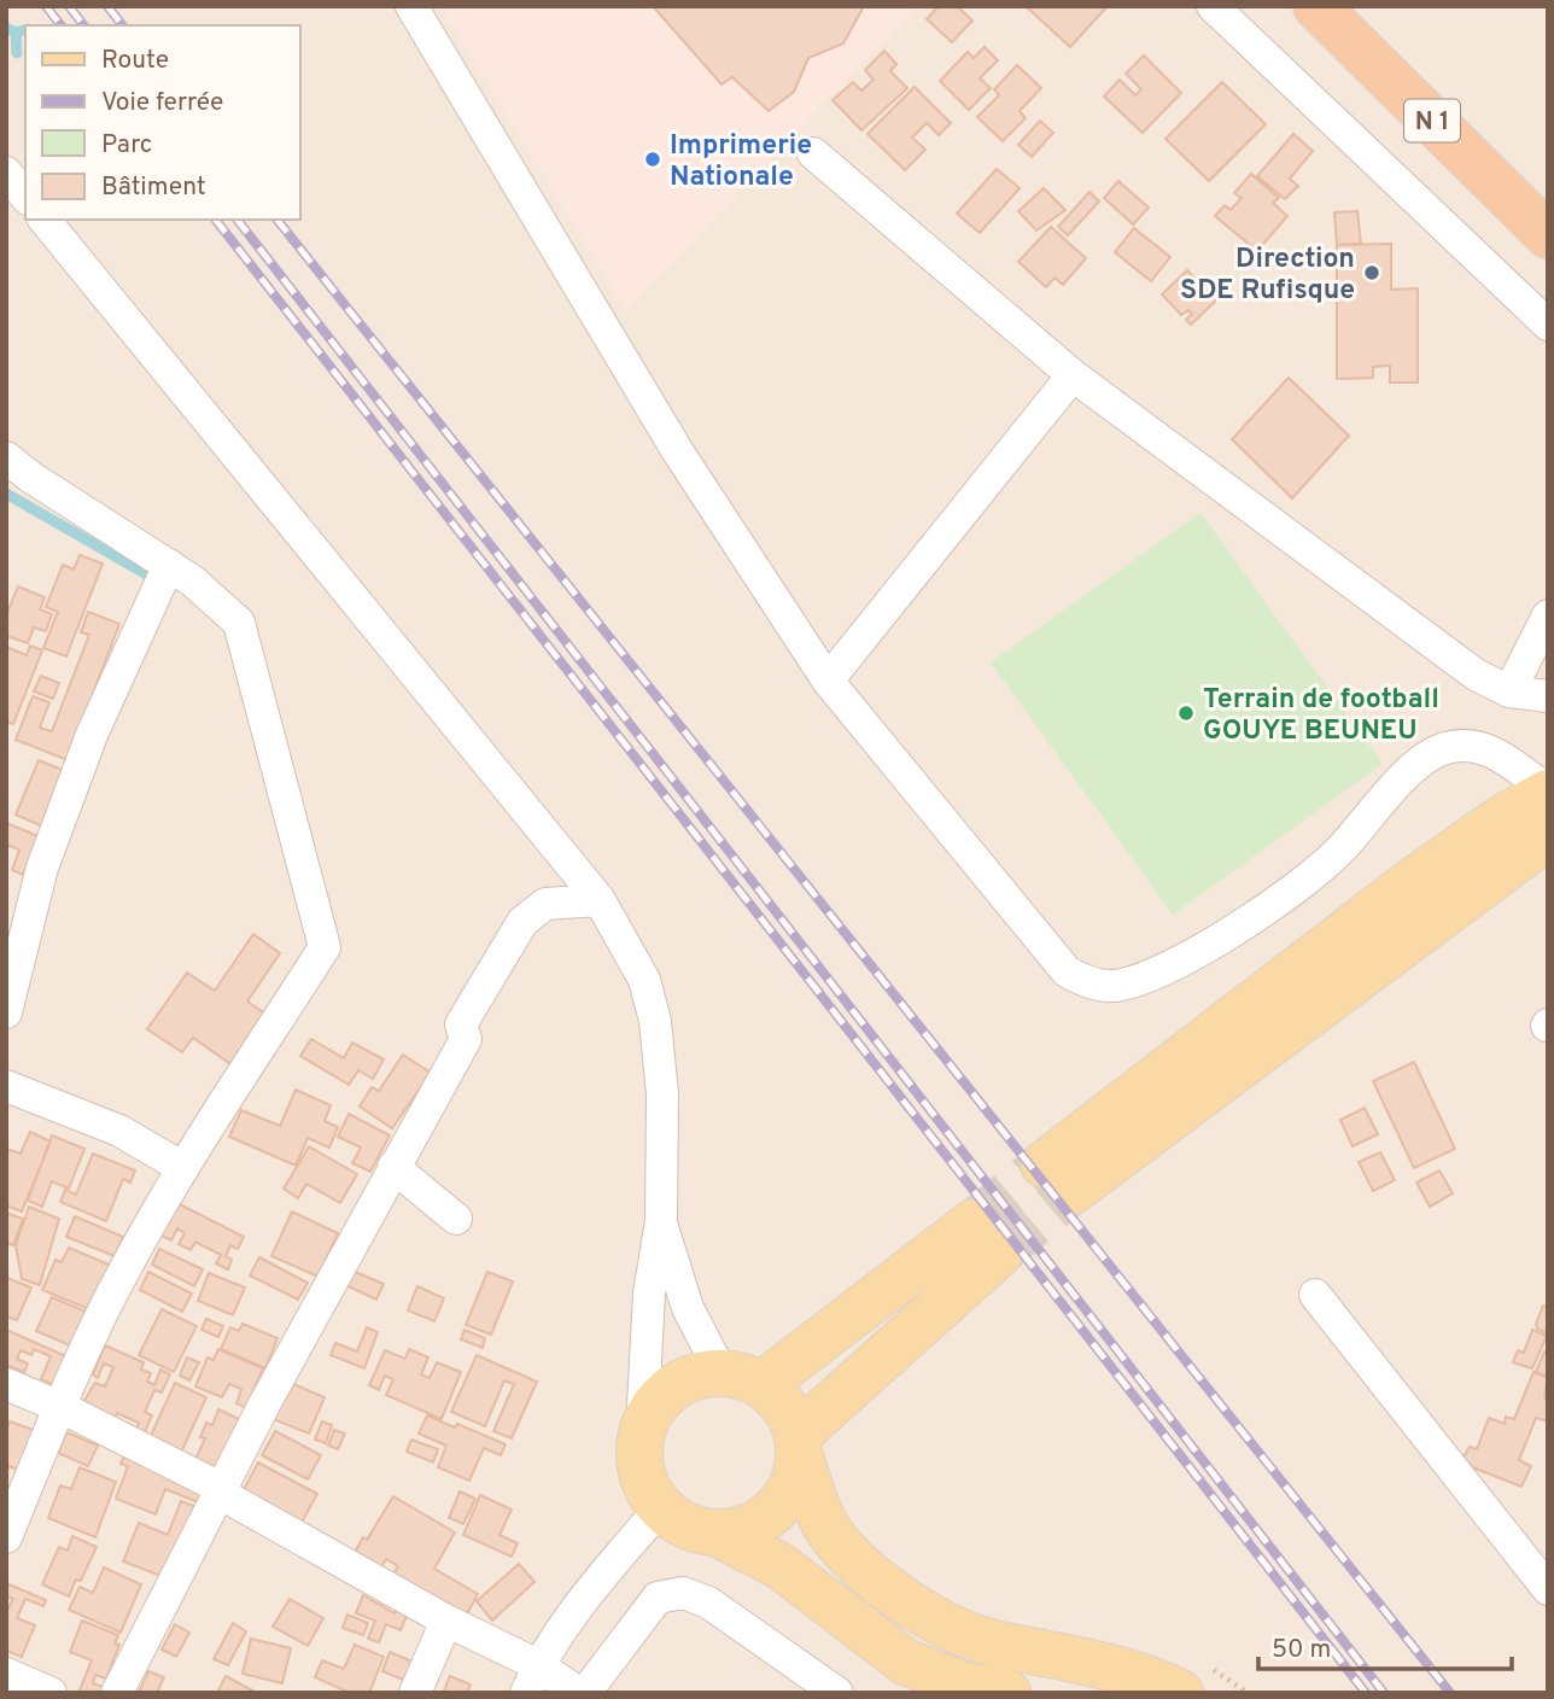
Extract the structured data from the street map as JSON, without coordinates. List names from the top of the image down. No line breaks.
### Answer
{"streets":{"highway":["N 1"]},"places":["Imprimerie Nationale","Direction SDE Rufisque","Terrain de football GOUYE BEUNEU"],"legend":["Route","Voie ferrée","Parc","Bâtiment"],"scale_bar":"50 m"}
